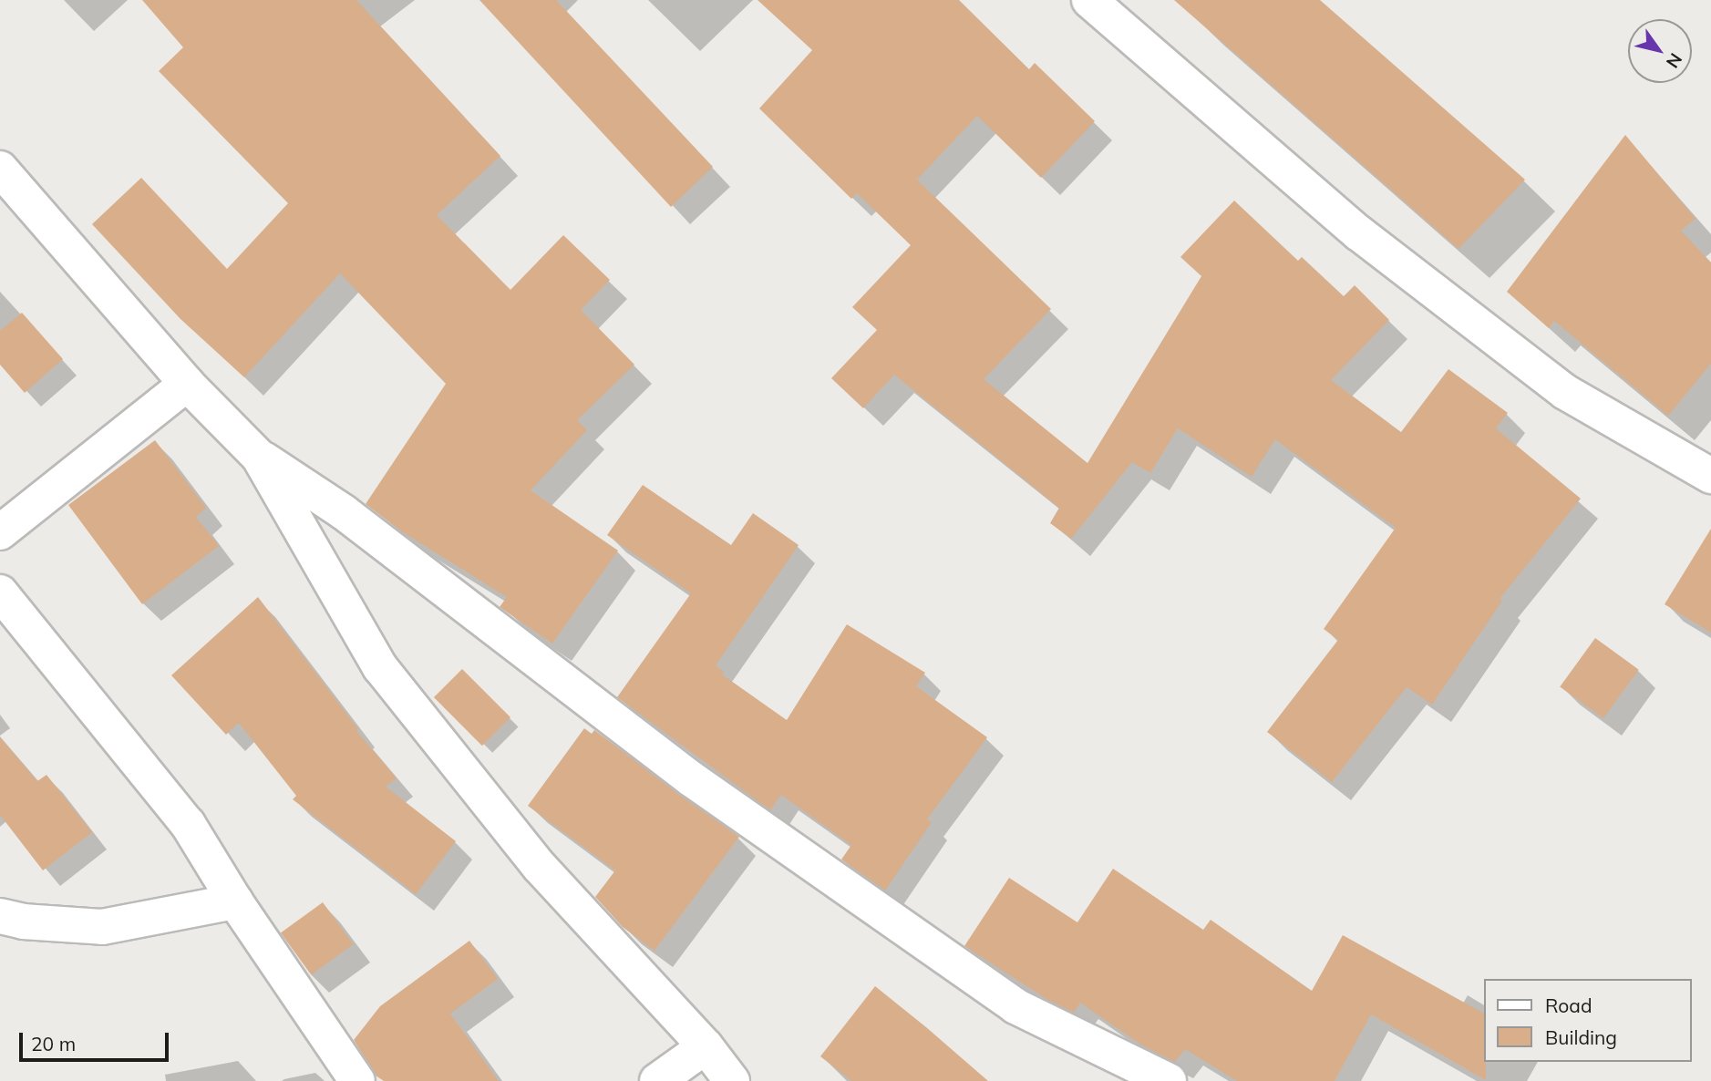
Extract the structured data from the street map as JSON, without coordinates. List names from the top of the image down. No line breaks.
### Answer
{"legend":["Road","Building"],"scale_bar":"20 m","north":"bottom right"}
